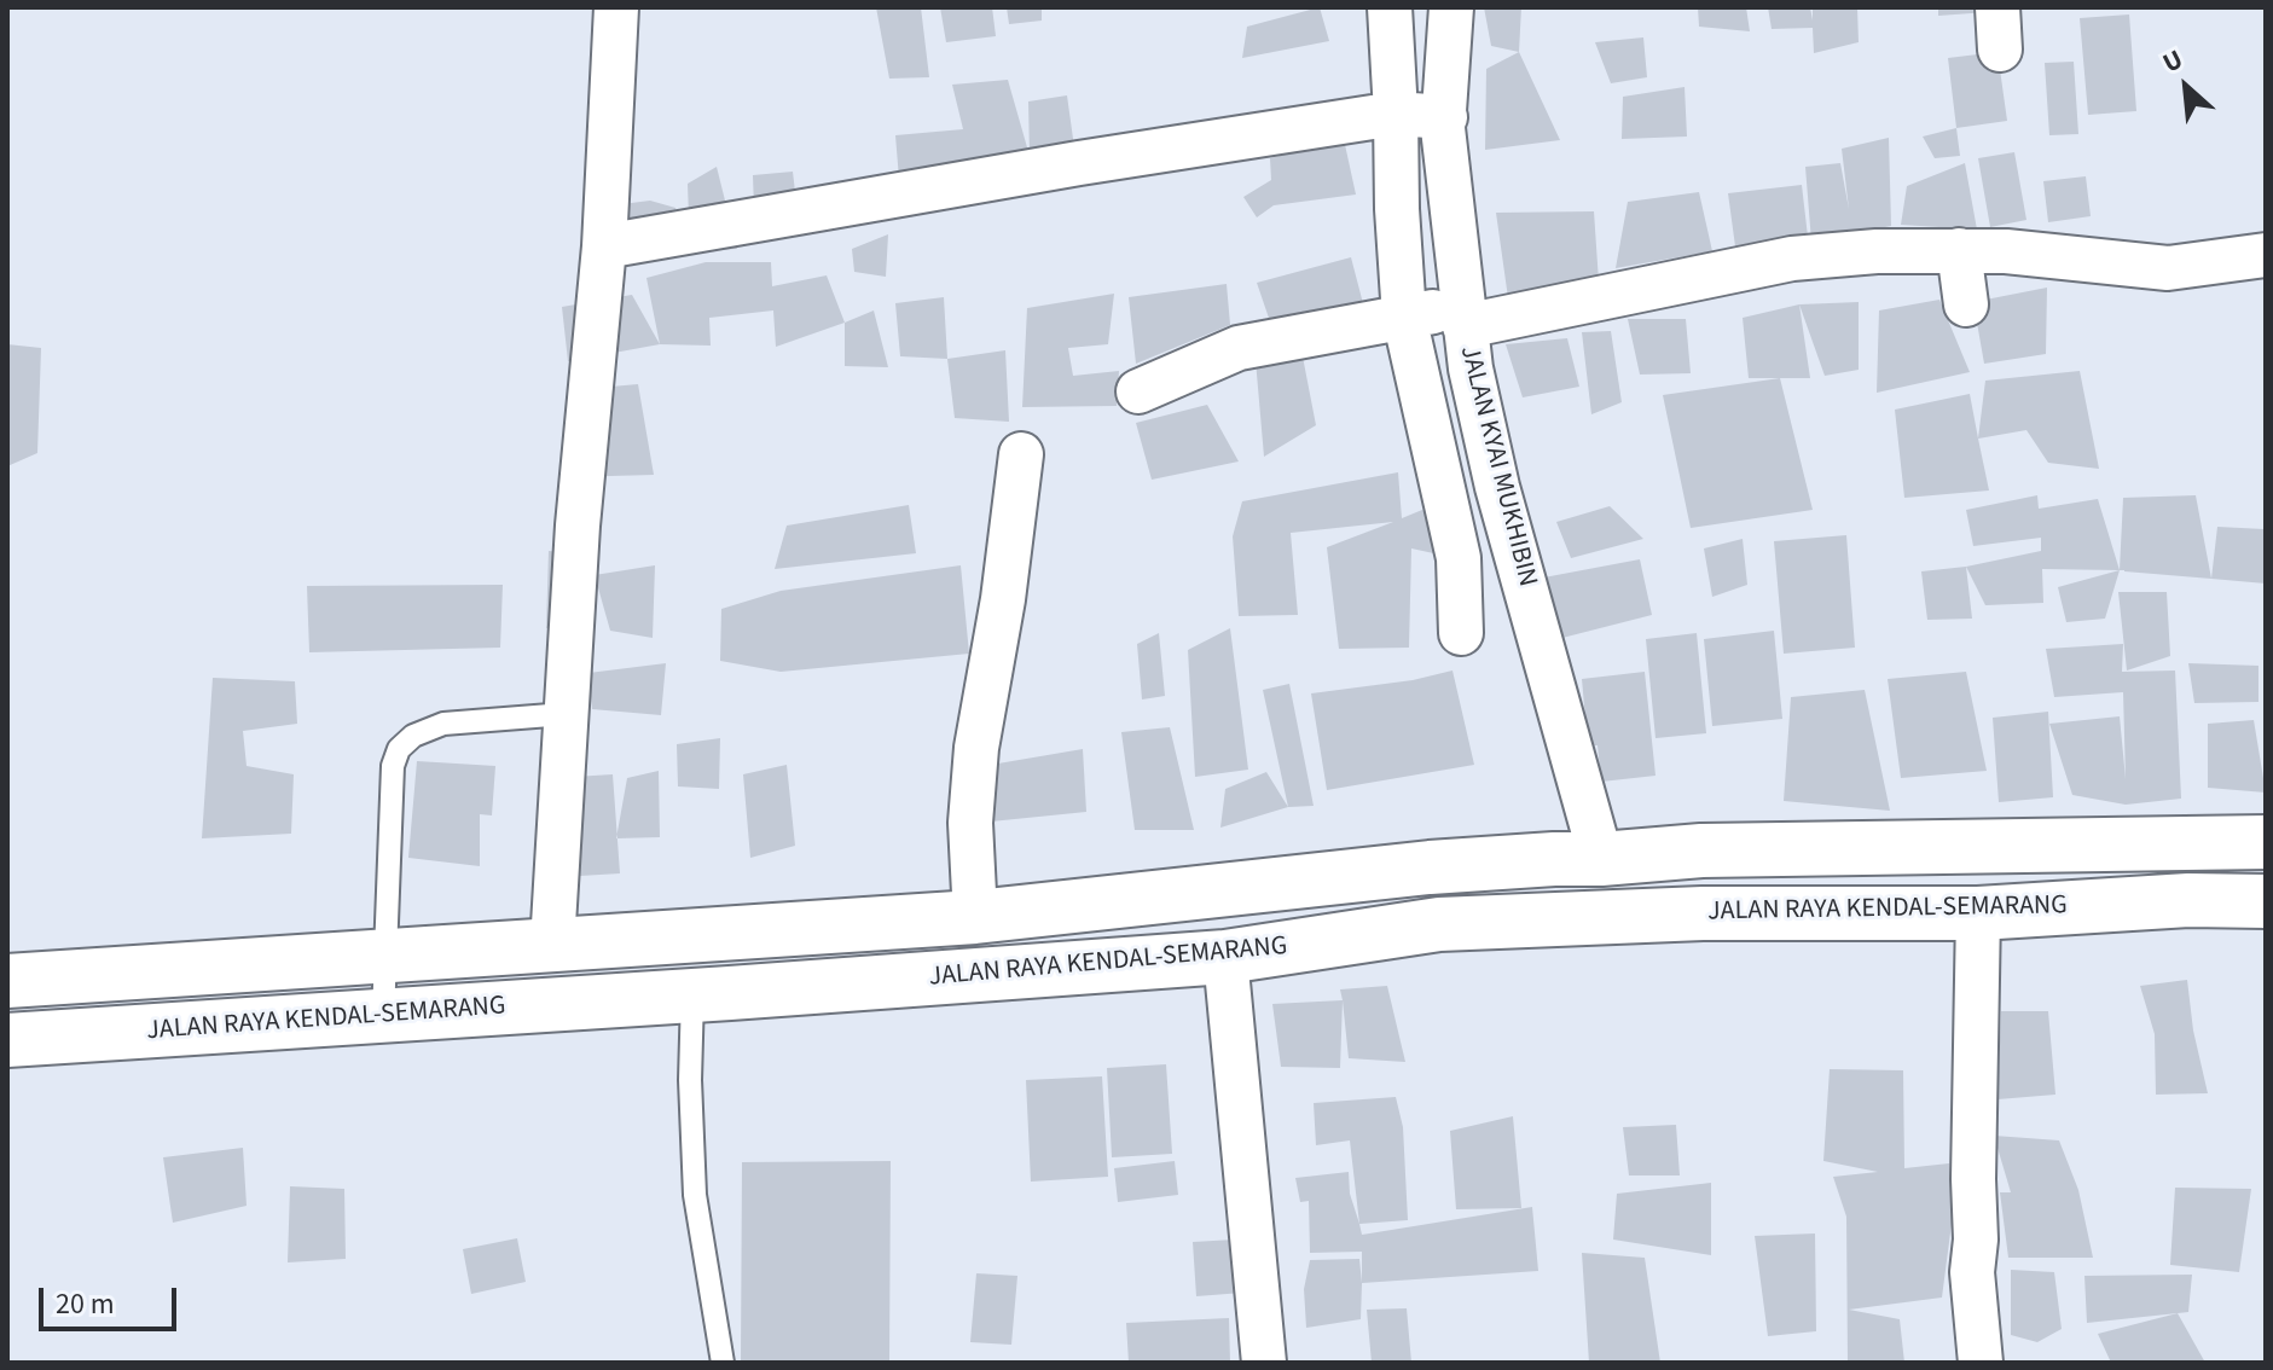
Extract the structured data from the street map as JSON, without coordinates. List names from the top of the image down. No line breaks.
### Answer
{"streets":{"highway":["JALAN RAYA KENDAL-SEMARANG"],"street":["JALAN KYAI MUKHIBIN"]},"scale_bar":"20 m","north":"top left"}
